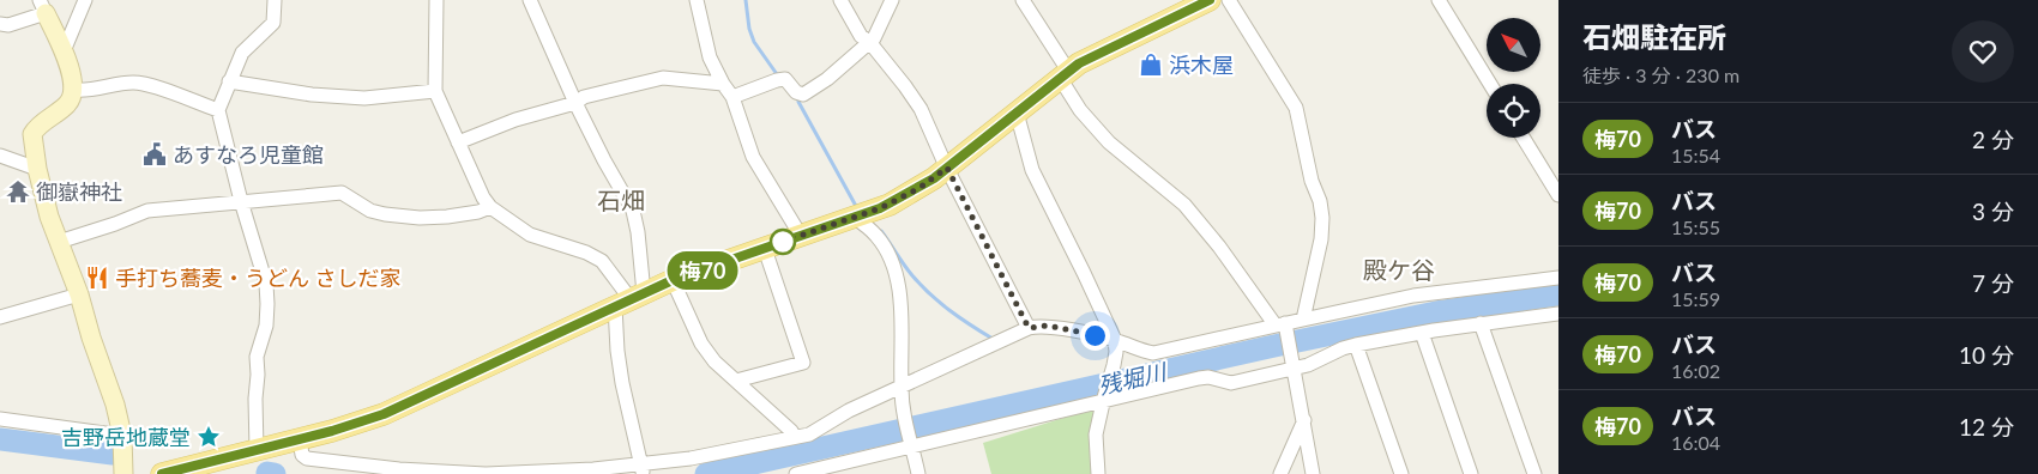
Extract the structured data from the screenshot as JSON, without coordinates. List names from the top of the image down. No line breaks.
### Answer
{"districts":["石畑","殿ケ谷"],"water":["残堀川"],"places":{"shop":["浜木屋"],"public building":["あすなろ児童館"],"temple":["御嶽神社"],"restaurant":["手打ち蕎麦・うどん さしだ家"],"place":["吉野岳地蔵堂"]},"lines":["bus line 梅70"],"north":"top left","page":{"on_map":"梅70","heading":["石畑駐在所","徒歩 · 3 分 · 230 m"],"list":[{"mark":"梅70","name":"バス","note":"15:54","value":"2 分"},{"mark":"梅70","name":"バス","note":"15:55","value":"3 分"},{"mark":"梅70","name":"バス","note":"15:59","value":"7 分"},{"mark":"梅70","name":"バス","note":"16:02","value":"10 分"},{"mark":"梅70","name":"バス","note":"16:04","value":"12 分"}]}}
